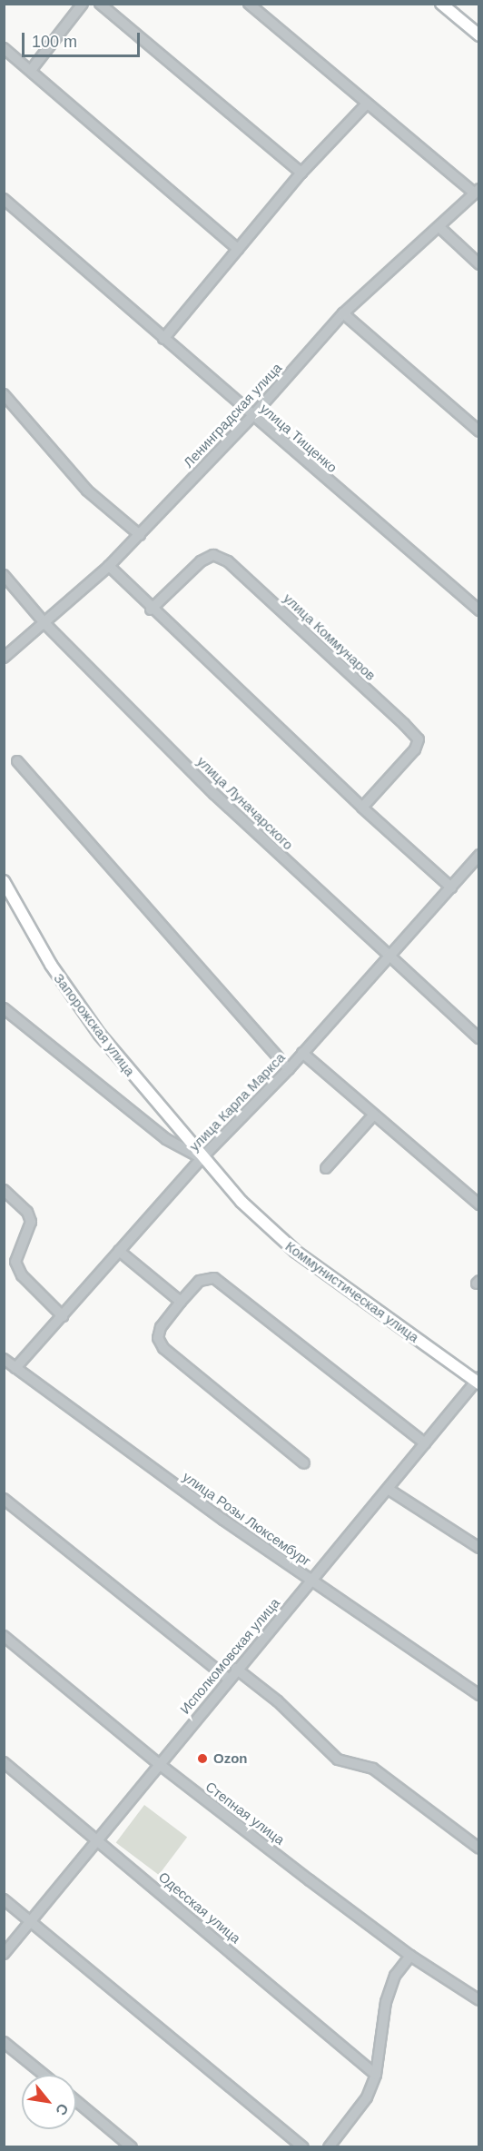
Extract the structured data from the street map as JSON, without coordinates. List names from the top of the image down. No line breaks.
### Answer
{"streets":{"main road":["Запорожская улица","Коммунистическая улица"],"street":["Ленинградская улица","улица Тищенко","улица Коммунаров","улица Луначарского","улица Карла Маркса","улица Розы Люксембург","Исполкомовская улица","Степная улица","Одесская улица"]},"crossings":[["Ленинградская улица","улица Тищенко"],["Ленинградская улица","улица Луначарского"],["улица Луначарского","улица Карла Маркса"],["Запорожская улица","улица Карла Маркса"],["Запорожская улица","Коммунистическая улица"],["улица Карла Маркса","Коммунистическая улица"],["улица Карла Маркса","улица Розы Люксембург"],["Коммунистическая улица","Исполкомовская улица"],["улица Розы Люксембург","Исполкомовская улица"],["Исполкомовская улица","Степная улица"],["Исполкомовская улица","Одесская улица"]],"places":["Ozon"],"scale_bar":"100 m","north":"bottom right"}
